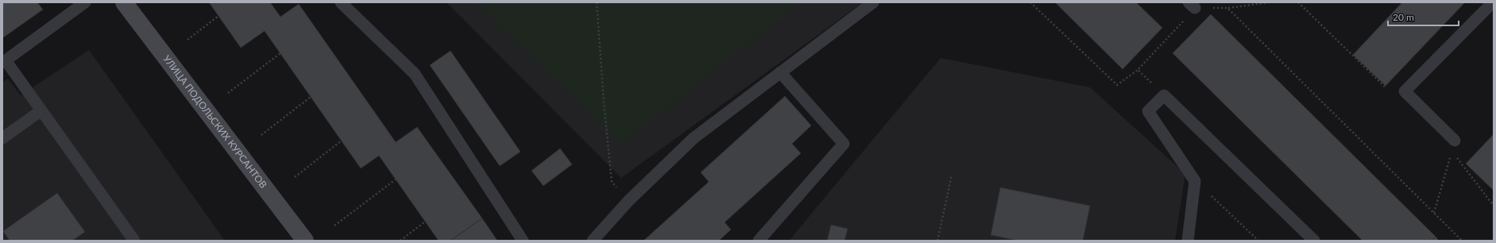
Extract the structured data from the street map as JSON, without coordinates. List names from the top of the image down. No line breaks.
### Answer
{"streets":{"street":["УЛИЦА ПОДОЛЬСКИХ КУРСАНТОВ"]},"scale_bar":"20 m"}
